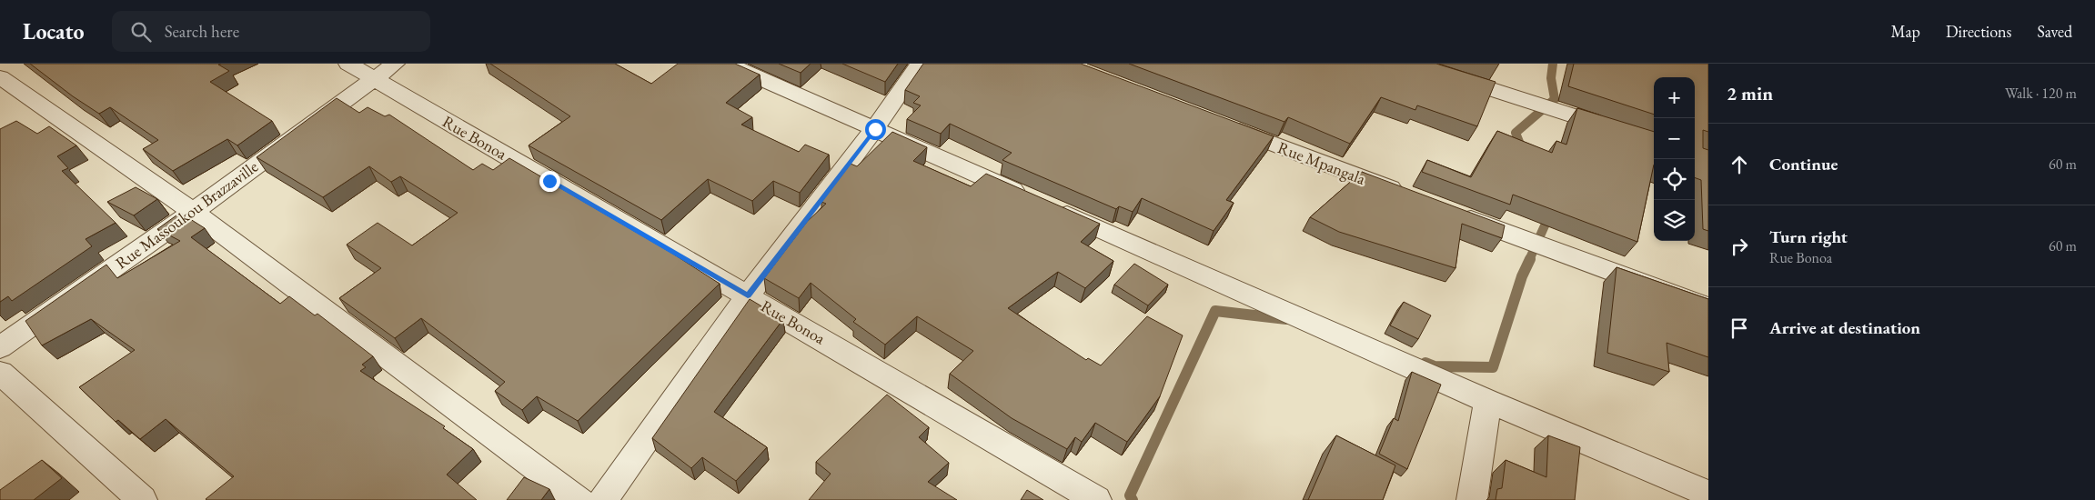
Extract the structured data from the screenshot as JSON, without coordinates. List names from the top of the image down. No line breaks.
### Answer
{"streets":{"street":["Rue Bonoa","Rue Mpangala","Rue Massoukou Brazzaville"]},"crossings":[["Rue Bonoa","Rue Massoukou Brazzaville"]],"page":{"header":"Locato","search":"Search here","nav":["Map","Directions","Saved"],"heading":["2 min","Walk · 120 m"],"map_buttons":["+","−"],"list":[["Continue","60 m"],["Turn right","Rue Bonoa","60 m"],"Arrive at destination"]}}
